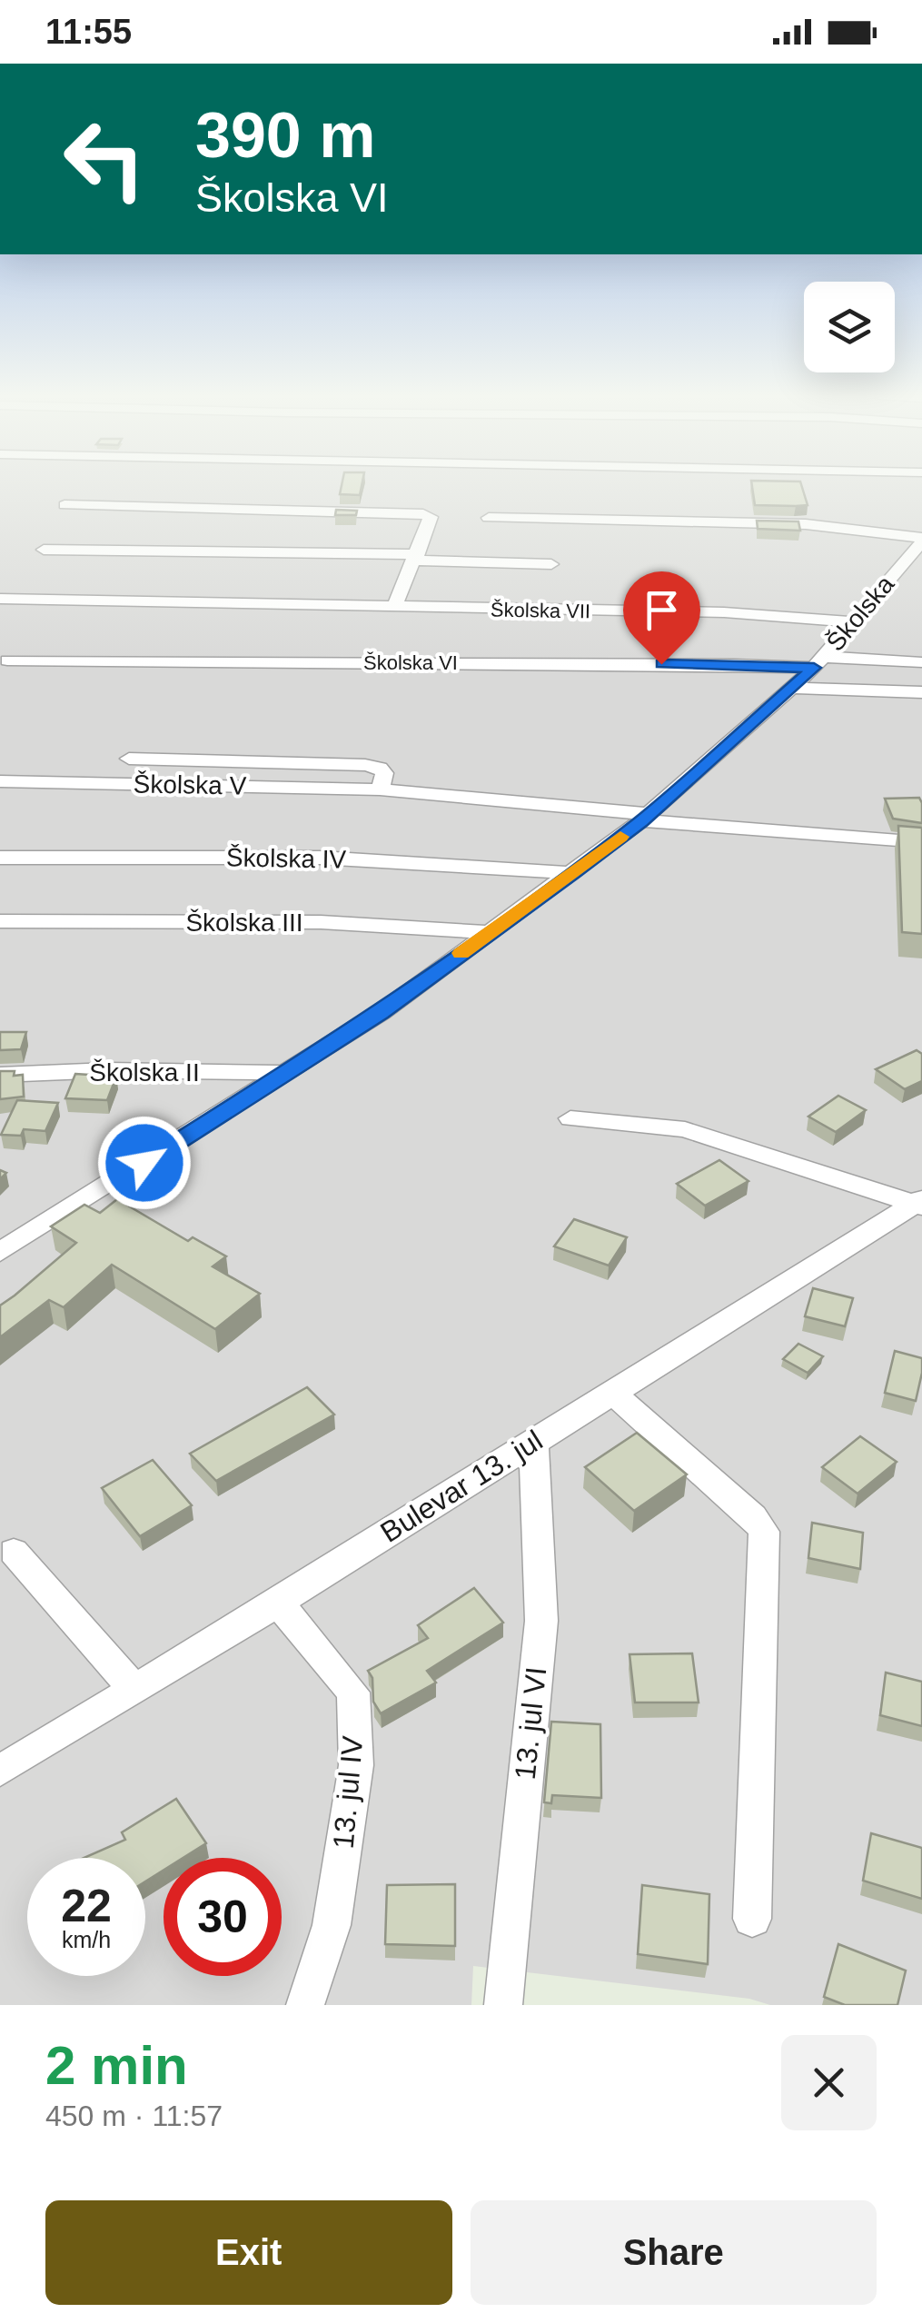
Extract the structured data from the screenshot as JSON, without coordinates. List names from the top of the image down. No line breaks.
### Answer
{"streets":{"street":["Školska VII","Školska","Školska VI","Školska V","Školska IV","Školska III","Školska II","Bulevar 13. jul","13. jul VI","13. jul IV"]},"crossings":[["Školska VII","Školska"],["Školska","Školska VI"],["Školska","Školska V"],["Školska","Školska IV"],["Školska","Školska III"],["Školska","Školska II"],["Bulevar 13. jul","13. jul VI"],["Bulevar 13. jul","13. jul IV"]],"page":{"status":"11:55","turn":["390 m","Školska VI"],"speed":"22 km/h","limit":"30","heading":["2 min","450 m · 11:57"],"buttons":["Exit","Share"]}}
